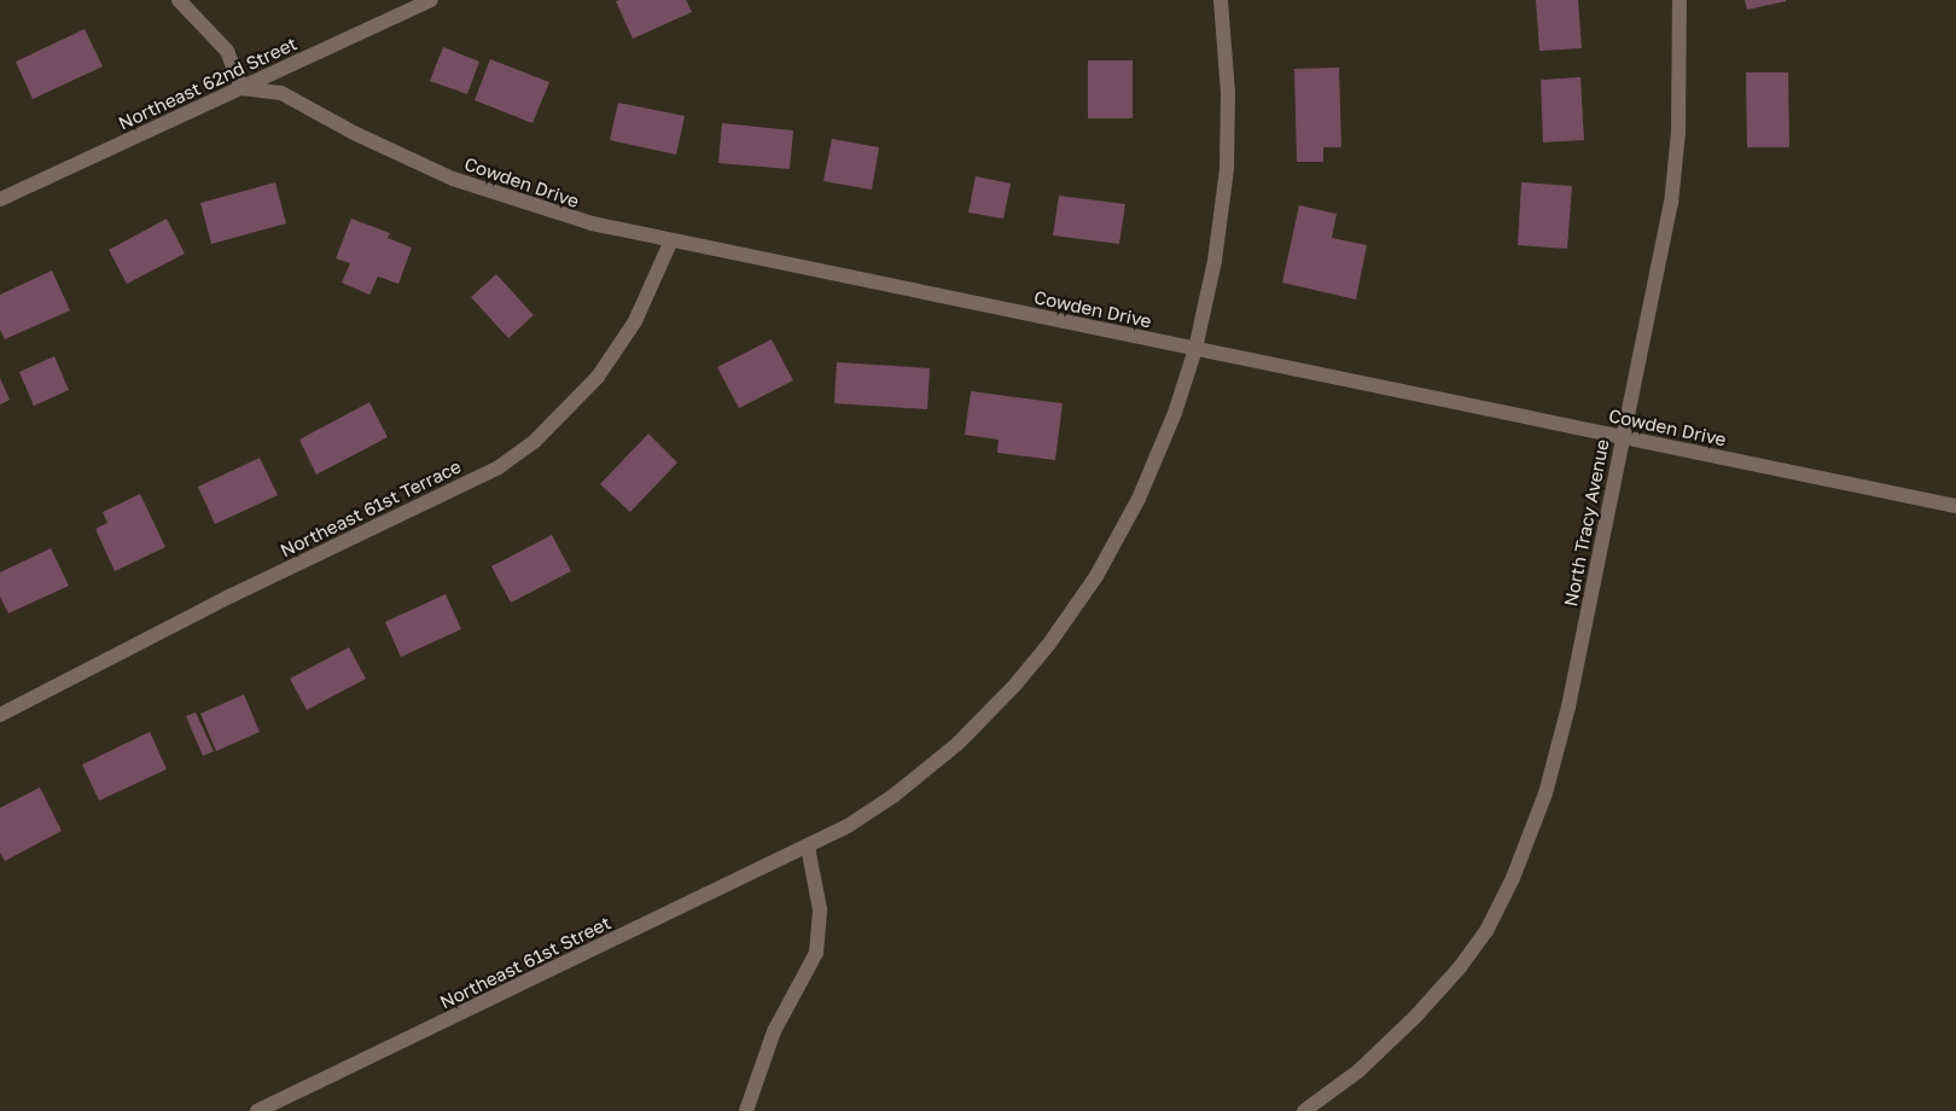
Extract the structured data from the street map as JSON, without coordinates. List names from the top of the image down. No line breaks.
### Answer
{"streets":{"street":["Northeast 62nd Street","Cowden Drive","Northeast 61st Terrace","North Tracy Avenue","Northeast 61st Street"]},"crossings":[["Northeast 62nd Street","Cowden Drive"],["Cowden Drive","Northeast 61st Terrace"],["Cowden Drive","North Tracy Avenue"],["Cowden Drive","Northeast 61st Street"]]}
